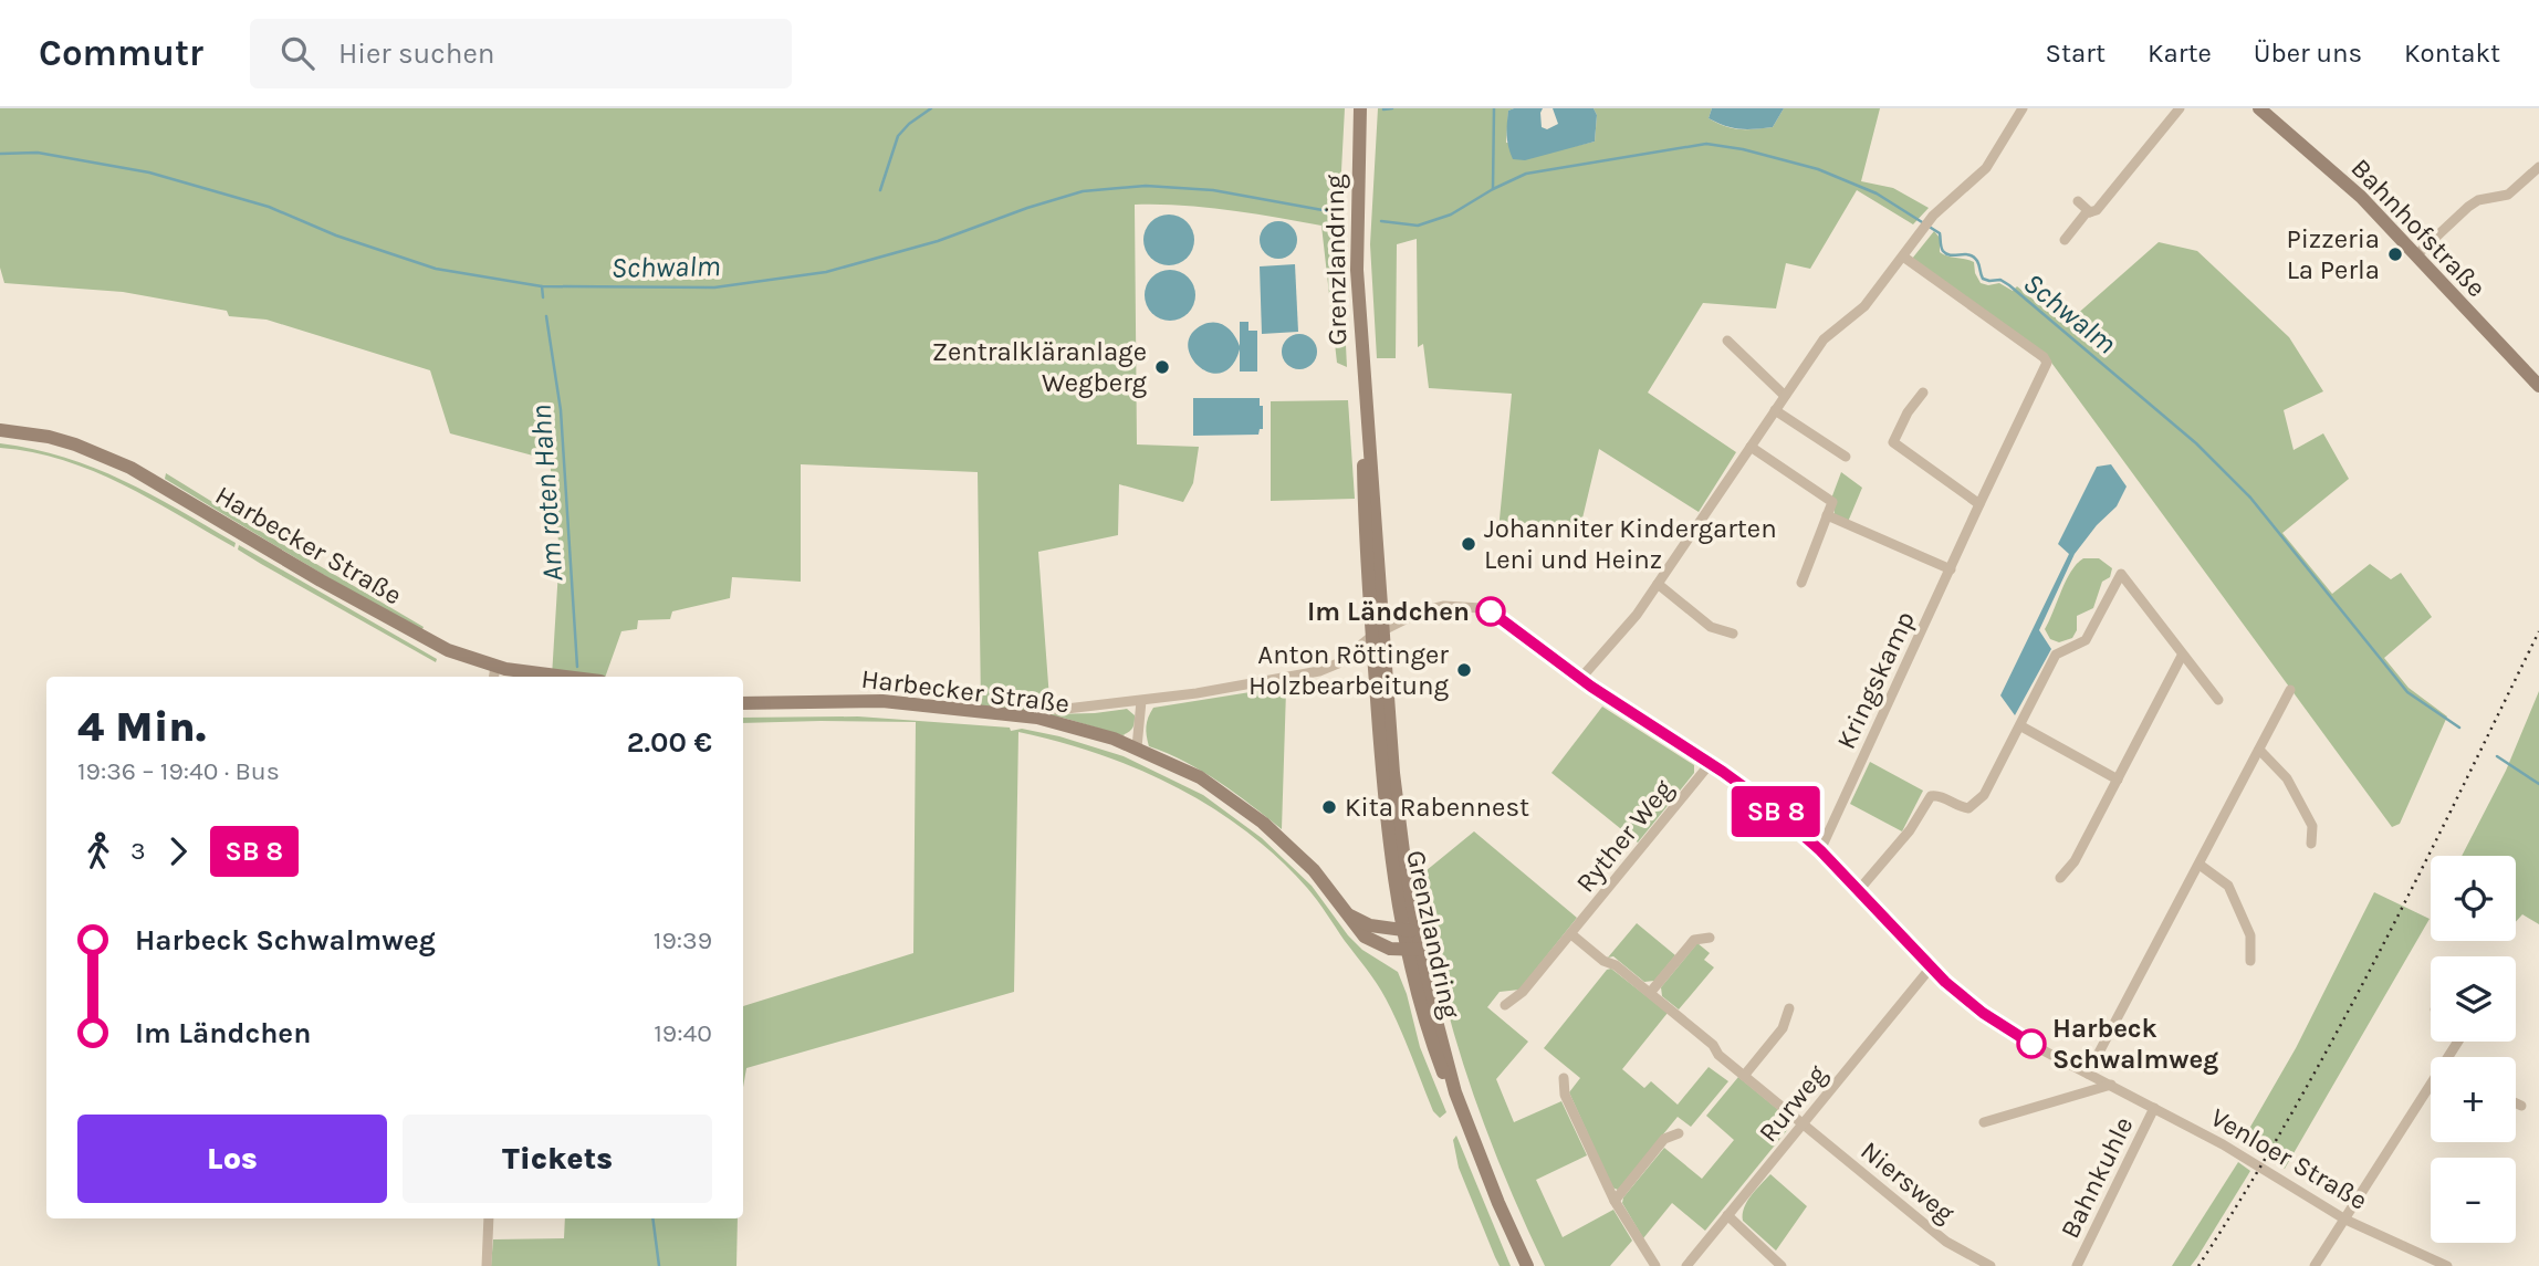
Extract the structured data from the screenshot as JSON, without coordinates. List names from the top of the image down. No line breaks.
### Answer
{"streets":{"main road":["Bahnhofstraße","Grenzlandring","Harbecker Straße"],"street":["Kringskamp","Ryther Weg","Rurweg","Venloer Straße","Bahnkuhle","Niersweg"]},"crossings":[["Grenzlandring","Harbecker Straße"],["Grenzlandring","Venloer Straße"],["Harbecker Straße","Venloer Straße"],["Kringskamp","Venloer Straße"],["Ryther Weg","Venloer Straße"],["Rurweg","Venloer Straße"],["Rurweg","Niersweg"],["Venloer Straße","Bahnkuhle"]],"water":["Schwalm","Am roten Hahn"],"places":["Pizzeria La Perla","Zentralkläranlage Wegberg","Johanniter Kindergarten Leni und Heinz","Im Ländchen","Anton Röttinger Holzbearbeitung","Kita Rabennest","Harbeck Schwalmweg"],"page":{"header":"Commutr","search":"Hier suchen","nav":["Start","Karte","Über uns","Kontakt"],"on_map":"SB 8","heading":["4 Min.","19:36 – 19:40 · Bus","2.00 €"],"legs":["3","SB 8"],"map_buttons":["+","−"],"list":[{"name":"Harbeck Schwalmweg","value":"19:39"},{"name":"Im Ländchen","value":"19:40"}],"buttons":["Los","Tickets"]}}
